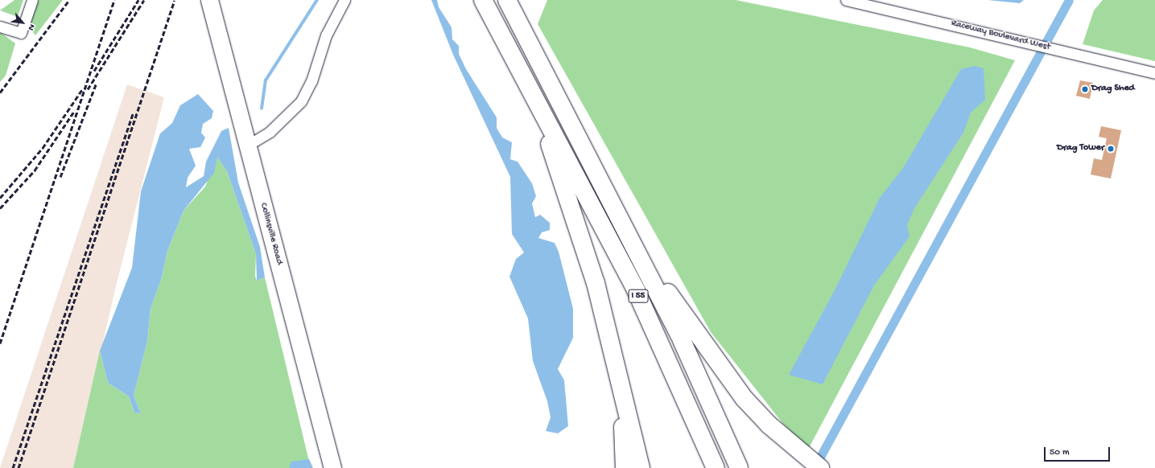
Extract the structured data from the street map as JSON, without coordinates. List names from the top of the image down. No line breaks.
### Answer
{"streets":{"highway":["I 55"],"main road":["Collinsville Road"],"street":["Raceway Boulevard West"]},"places":["Drag Shed","Drag Tower"],"scale_bar":"50 m","north":"bottom right"}
